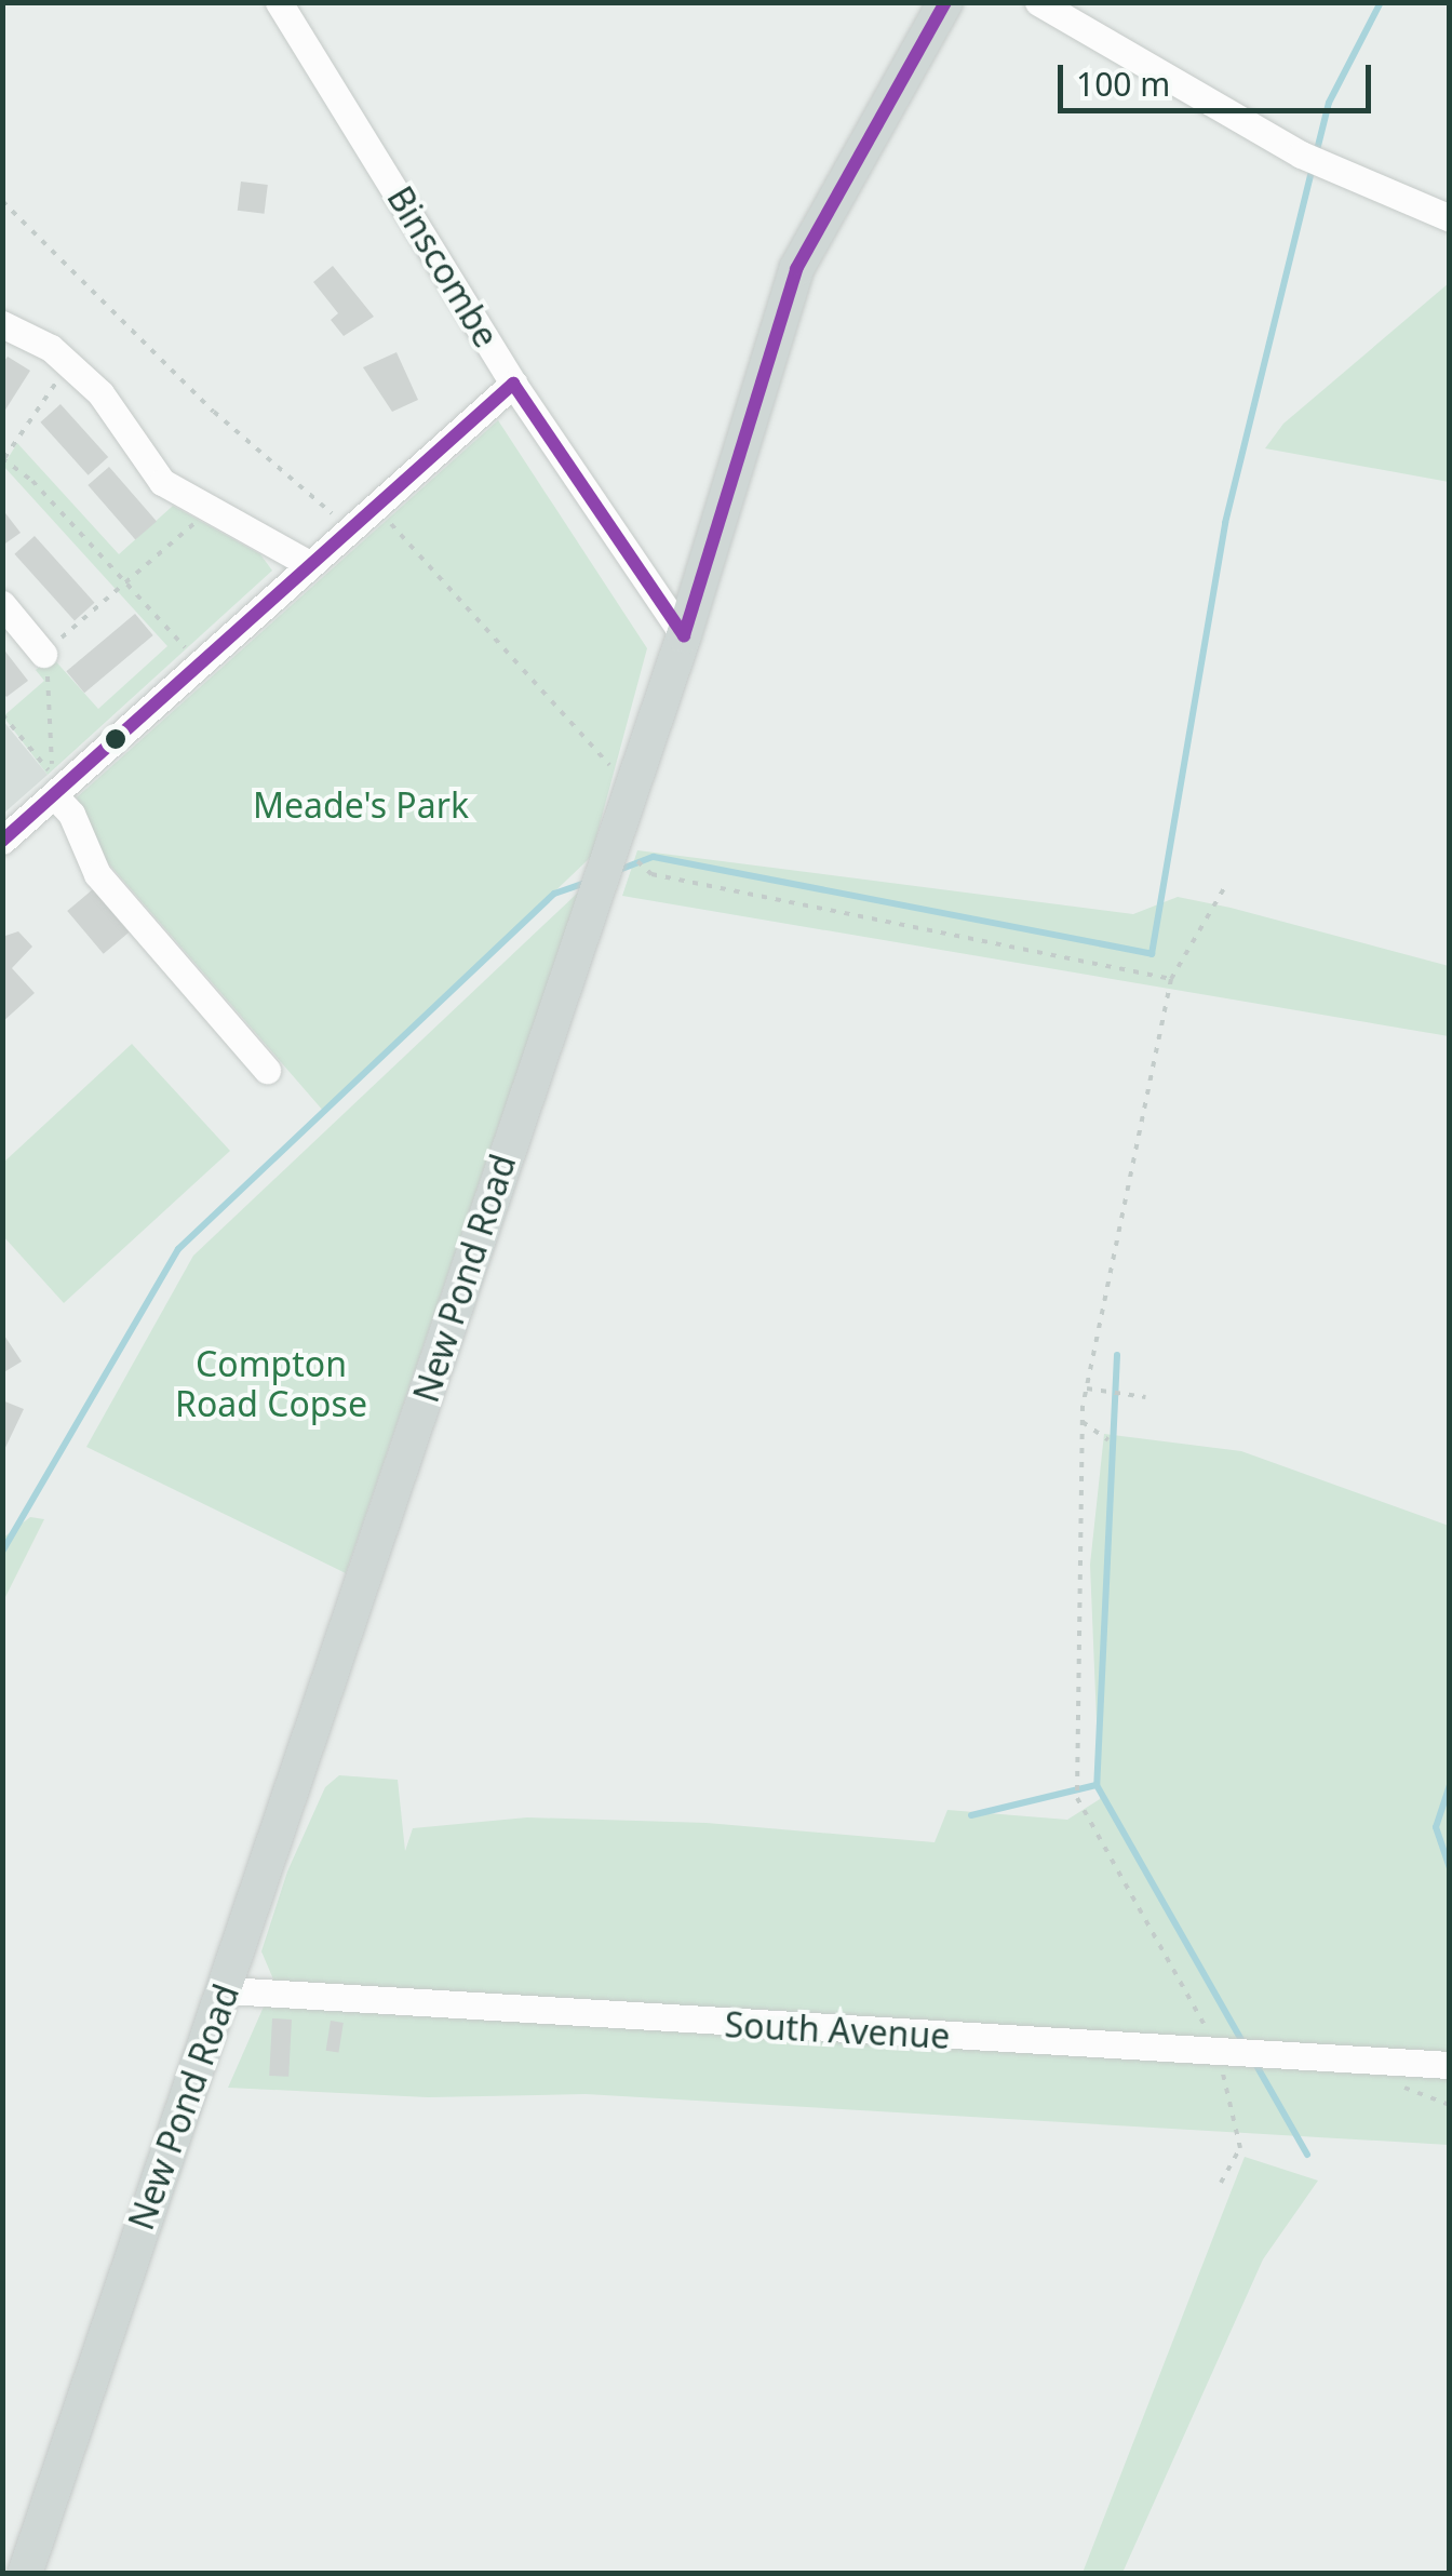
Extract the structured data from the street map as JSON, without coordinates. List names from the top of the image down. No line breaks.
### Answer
{"streets":{"main road":["New Pond Road"],"street":["Binscombe","South Avenue"]},"crossings":[["Binscombe","New Pond Road"],["New Pond Road","South Avenue"]],"parks":["Meade's Park","Compton Road Copse"],"scale_bar":"100 m"}
